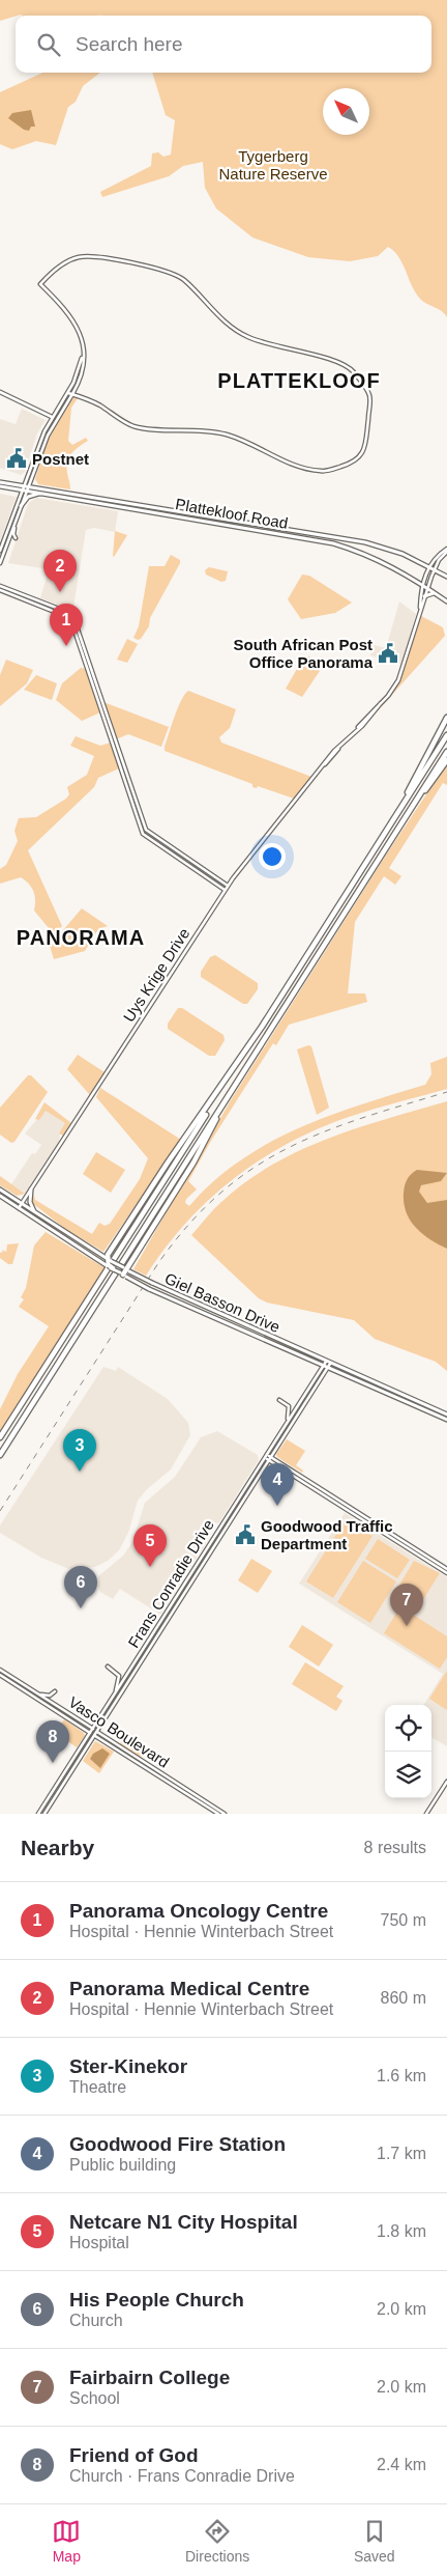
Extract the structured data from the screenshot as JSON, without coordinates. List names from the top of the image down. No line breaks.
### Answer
{"streets":{"main road":["Plattekloof Road","Giel Basson Drive"],"street":["Uys Krige Drive","Frans Conradie Drive","Vasco Boulevard"]},"crossings":[["Plattekloof Road","Uys Krige Drive"],["Uys Krige Drive","Giel Basson Drive"],["Giel Basson Drive","Frans Conradie Drive"],["Frans Conradie Drive","Vasco Boulevard"]],"districts":["PLATTEKLOOF","PANORAMA"],"parks":["Tygerberg Nature Reserve"],"places":{"public building":["Postnet","South African Post Office Panorama","Goodwood Traffic Department"]},"north":"top left","page":{"search":"Search here","pins":["2","1","3","4","5","6","7","8"],"heading":["Nearby","8 results"],"list":[{"mark":"1","name":"Panorama Oncology Centre","note":"Hospital · Hennie Winterbach Street","value":"750 m"},{"mark":"2","name":"Panorama Medical Centre","note":"Hospital · Hennie Winterbach Street","value":"860 m"},{"mark":"3","name":"Ster-Kinekor","note":"Theatre","value":"1.6 km"},{"mark":"4","name":"Goodwood Fire Station","note":"Public building","value":"1.7 km"},{"mark":"5","name":"Netcare N1 City Hospital","note":"Hospital","value":"1.8 km"},{"mark":"6","name":"His People Church","note":"Church","value":"2.0 km"},{"mark":"7","name":"Fairbairn College","note":"School","value":"2.0 km"},{"mark":"8","name":"Friend of God","note":"Church · Frans Conradie Drive","value":"2.4 km"}],"nav":["Map","Directions","Saved"]}}
